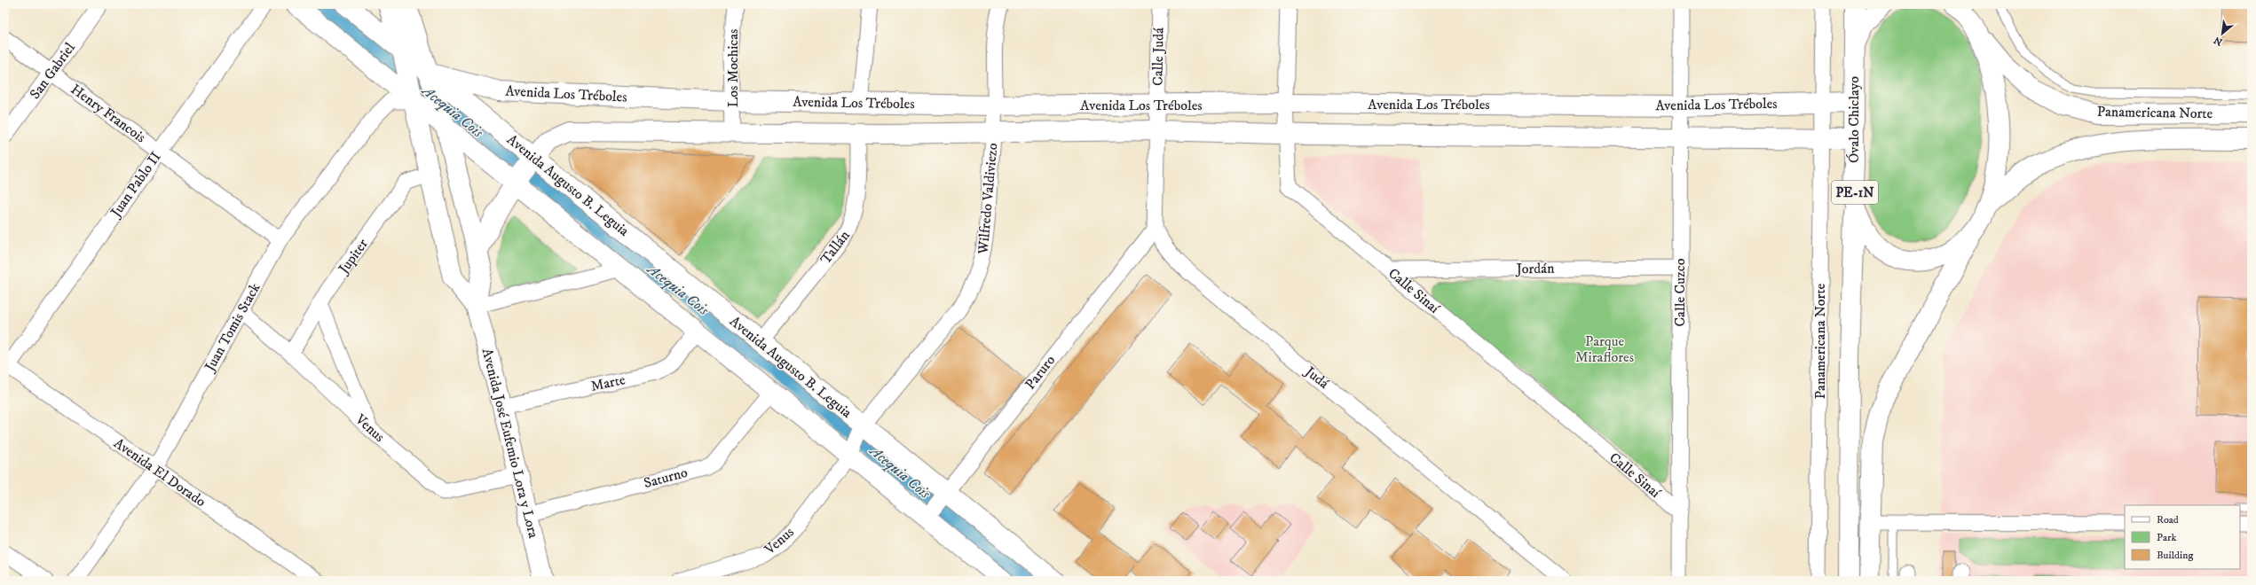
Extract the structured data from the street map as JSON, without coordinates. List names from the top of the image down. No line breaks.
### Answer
{"streets":{"main road":["Avenida Los Tréboles","Panamericana Norte","Óvalo Chiclayo","Avenida Augusto B. Leguia","PE-1N","Avenida José Eufemio Lora y Lora"],"street":["Calle Judá","Los Mochicas","San Gabriel","Henry Francois","Juan Pablo II","Wilfredo Valdiviezo","Tallán","Jupiter","Jordán","Calle Sinaí","Calle Cuzco","Juan Tomis Stack","Paruro","Judá","Marte","Venus","Avenida El Dorado","Saturno"]},"crossings":[["Calle Judá","Avenida Los Tréboles"],["Calle Judá","Judá"],["Los Mochicas","Avenida Los Tréboles"],["San Gabriel","Henry Francois"],["Avenida Los Tréboles","Panamericana Norte"],["Avenida Los Tréboles","Óvalo Chiclayo"],["Avenida Los Tréboles","Avenida Augusto B. Leguia"],["Avenida Los Tréboles","Wilfredo Valdiviezo"],["Avenida Los Tréboles","Tallán"],["Avenida Los Tréboles","Calle Sinaí"],["Avenida Los Tréboles","Calle Cuzco"],["Avenida Los Tréboles","Judá"],["Avenida Los Tréboles","Avenida José Eufemio Lora y Lora"],["Panamericana Norte","Óvalo Chiclayo"],["Henry Francois","Juan Pablo II"],["Henry Francois","Juan Tomis Stack"],["Óvalo Chiclayo","PE-1N"],["Juan Pablo II","Avenida El Dorado"],["Avenida Augusto B. Leguia","Wilfredo Valdiviezo"],["Avenida Augusto B. Leguia","Tallán"],["Avenida Augusto B. Leguia","Paruro"],["Avenida Augusto B. Leguia","Avenida José Eufemio Lora y Lora"],["Wilfredo Valdiviezo","Venus"],["Jupiter","Venus"],["Jupiter","Avenida José Eufemio Lora y Lora"],["Jordán","Calle Sinaí"],["Jordán","Calle Cuzco"],["Calle Sinaí","Calle Cuzco"],["Juan Tomis Stack","Venus"],["Juan Tomis Stack","Avenida José Eufemio Lora y Lora"],["Juan Tomis Stack","Avenida El Dorado"],["Paruro","Judá"],["Marte","Avenida José Eufemio Lora y Lora"],["Venus","Avenida José Eufemio Lora y Lora"],["Avenida José Eufemio Lora y Lora","Saturno"]],"water":["Acequia Cois"],"parks":["Parque Miraflores"],"legend":["Road","Park","Building"],"north":"bottom left"}
